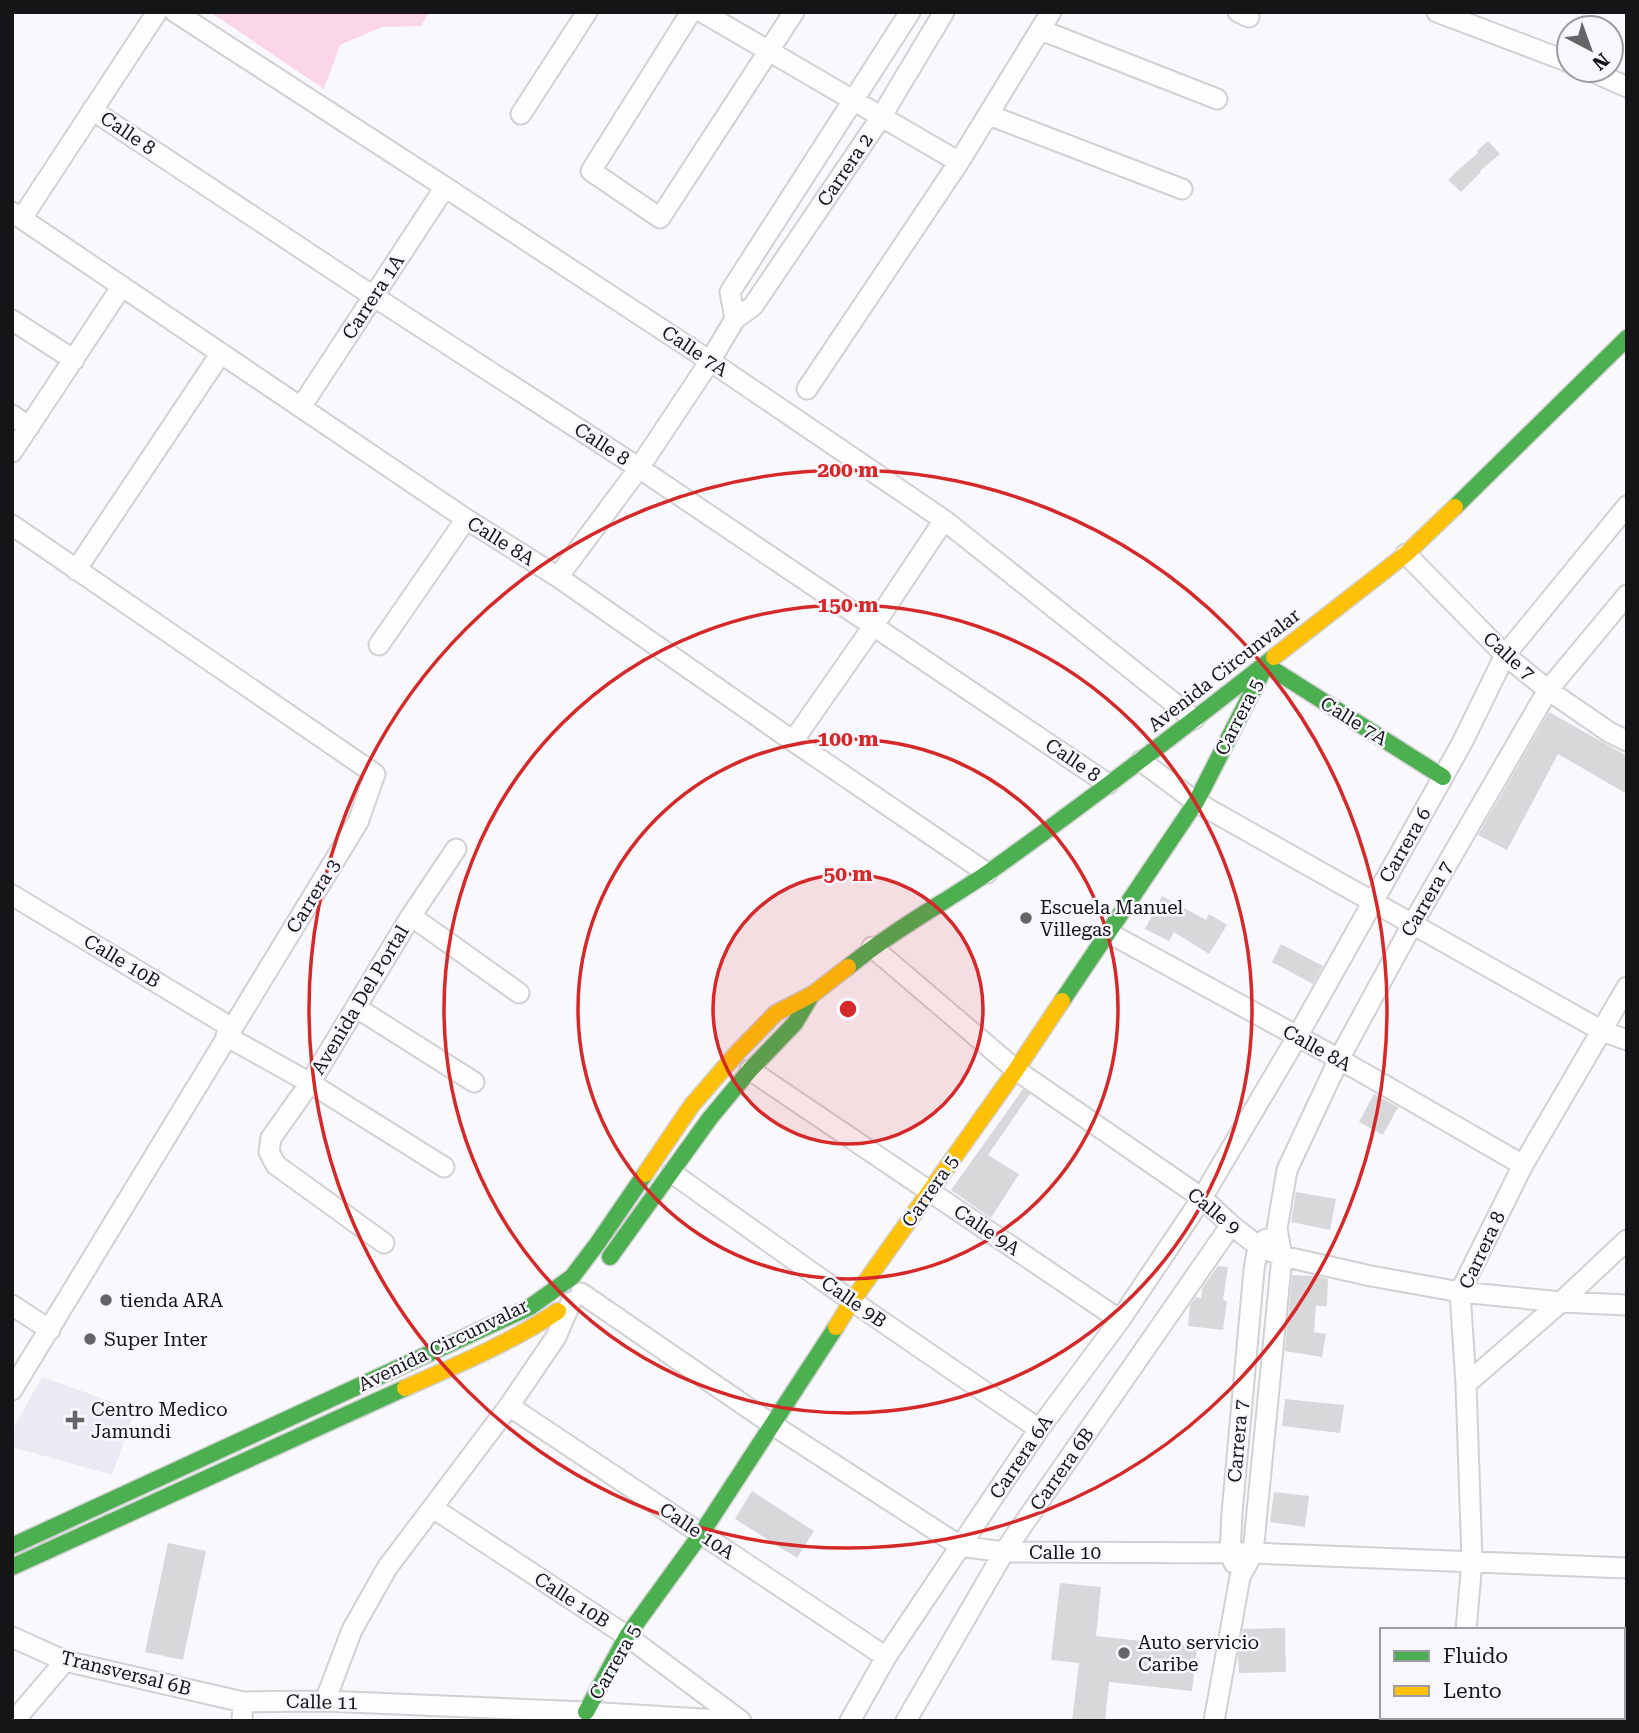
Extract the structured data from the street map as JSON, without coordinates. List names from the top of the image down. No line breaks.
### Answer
{"streets":{"main road":["Calle 7A","Avenida Circunvalar","Carrera 5"],"street":["Calle 8","Carrera 2","Carrera 1A","Calle 8A","Calle 7","Carrera 6","Carrera 3","Carrera 7","Calle 10B","Avenida Del Portal","Calle 9","Calle 9A","Carrera 8","Calle 9B","Carrera 6A","Carrera 6B","Calle 10A","Calle 10","Transversal 6B","Calle 11"]},"crossings":[["Calle 8","Carrera 2"],["Calle 8","Carrera 1A"],["Calle 8","Avenida Circunvalar"],["Carrera 2","Calle 7A"],["Carrera 2","Calle 8A"],["Carrera 1A","Calle 7A"],["Carrera 1A","Calle 8A"],["Calle 7A","Avenida Circunvalar"],["Calle 7A","Carrera 5"],["Calle 7A","Carrera 6"],["Calle 8A","Avenida Circunvalar"],["Calle 8A","Carrera 5"],["Calle 8A","Carrera 6"],["Calle 8A","Carrera 7"],["Calle 8A","Carrera 8"],["Calle 7","Avenida Circunvalar"],["Calle 7","Carrera 6"],["Calle 7","Carrera 7"],["Avenida Circunvalar","Carrera 5"],["Avenida Circunvalar","Calle 9"],["Avenida Circunvalar","Calle 9A"],["Avenida Circunvalar","Calle 9B"],["Avenida Circunvalar","Calle 10"],["Carrera 5","Calle 10B"],["Carrera 5","Calle 9"],["Carrera 5","Calle 9A"],["Carrera 5","Calle 9B"],["Carrera 5","Calle 10A"],["Carrera 5","Calle 10"],["Carrera 5","Calle 11"],["Carrera 6","Calle 9"],["Carrera 6","Carrera 6A"],["Carrera 3","Calle 10B"],["Carrera 7","Calle 9"],["Carrera 7","Calle 10"],["Calle 10B","Avenida Del Portal"],["Calle 10B","Calle 11"],["Calle 9","Carrera 8"],["Calle 9","Carrera 6A"],["Calle 9","Carrera 6B"],["Calle 9A","Carrera 6A"],["Carrera 8","Calle 10"],["Calle 9B","Carrera 6A"],["Carrera 6A","Calle 10A"],["Carrera 6A","Calle 10"],["Carrera 6B","Calle 10"],["Transversal 6B","Calle 11"]],"places":{"other":["Escuela Manuel Villegas","tienda ARA","Super Inter","Auto servicio Caribe"],"health":["Centro Medico Jamundi"]},"legend":["Fluido","Lento"],"north":"bottom right","rings":["200 m","150 m","100 m","50 m"]}
